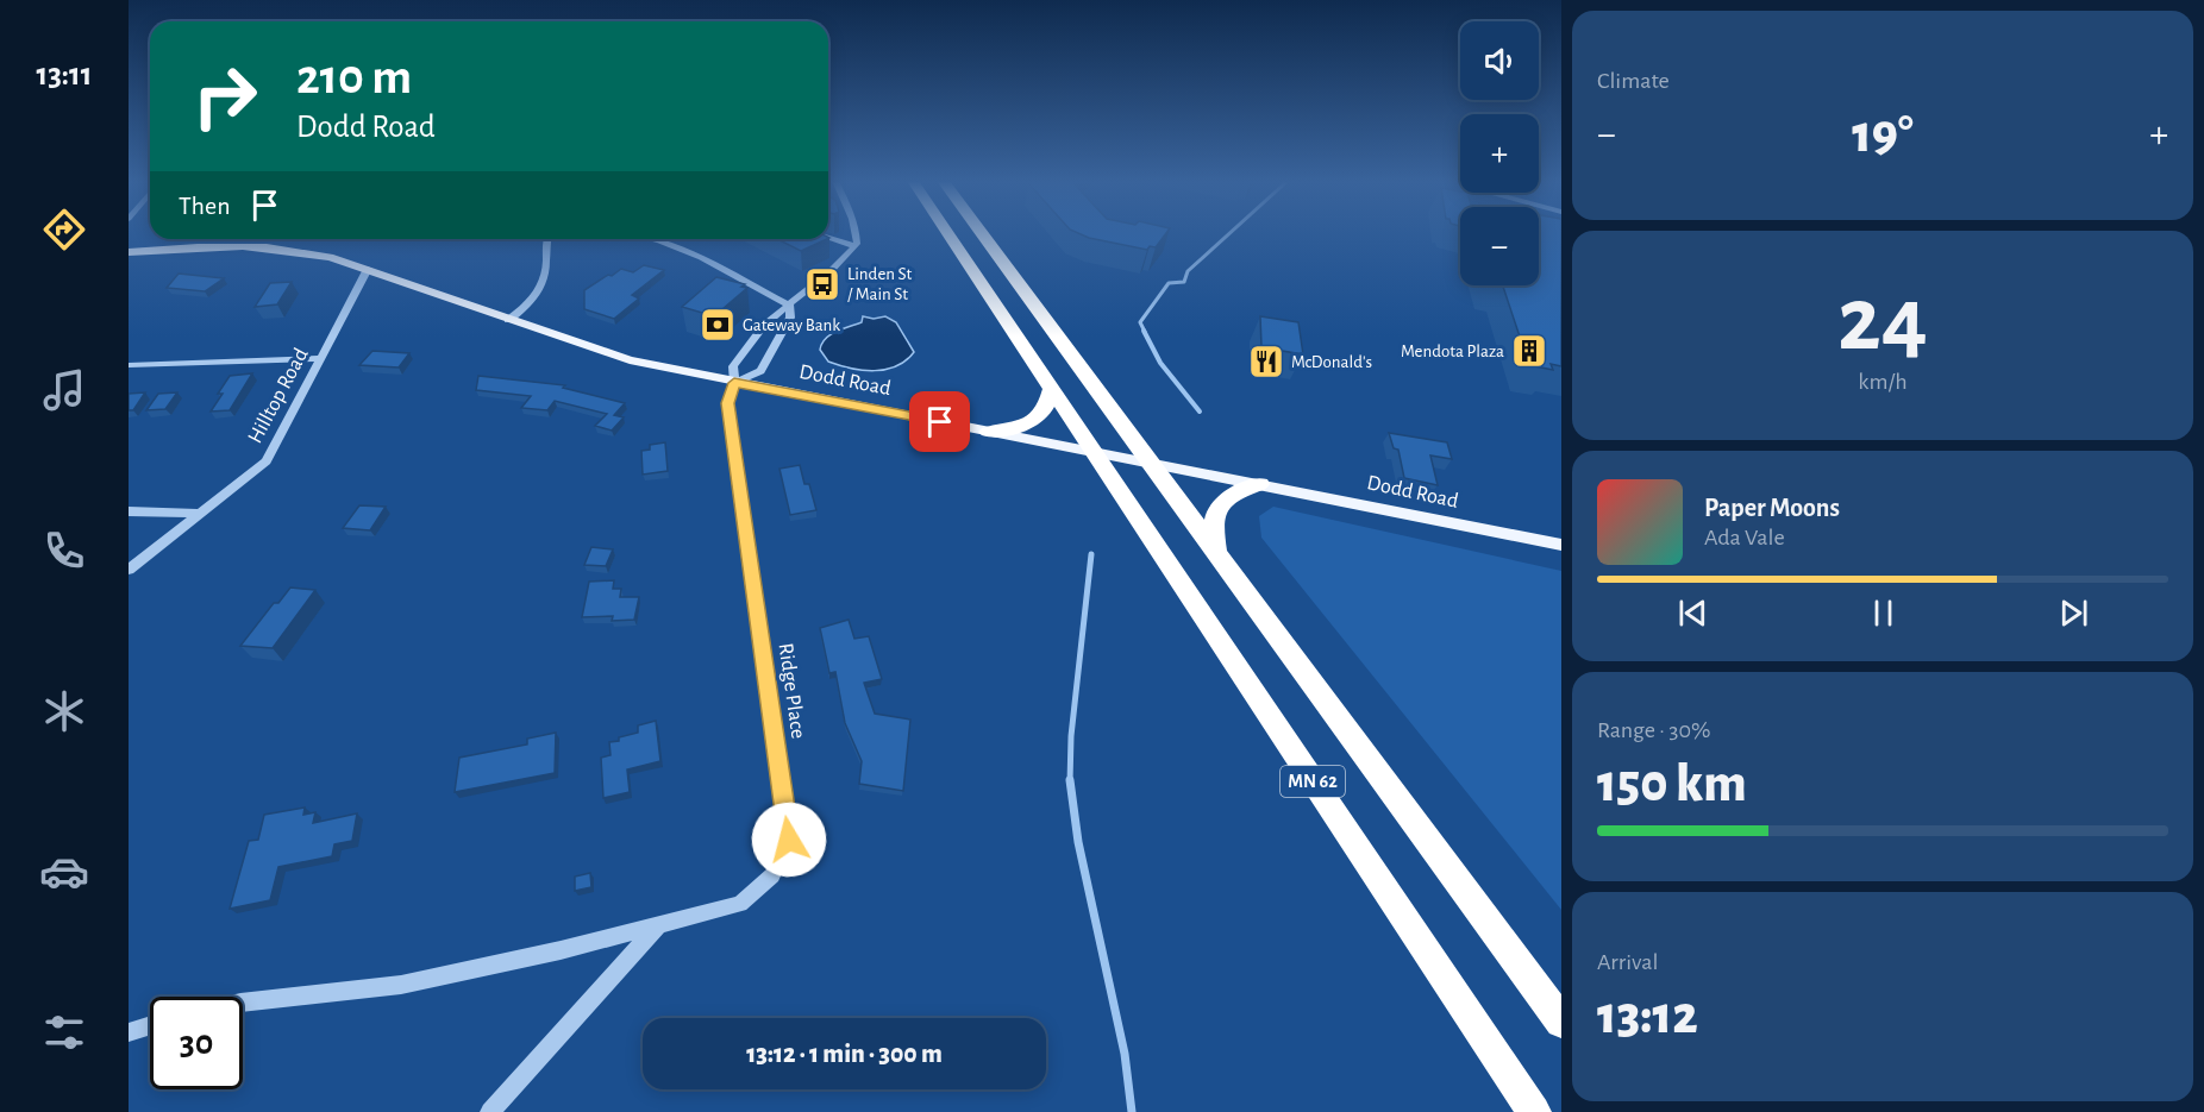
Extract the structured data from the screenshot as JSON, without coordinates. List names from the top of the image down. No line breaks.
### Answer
{"streets":{"highway":["MN 62"],"main road":["Dodd Road"],"street":["Hilltop Road","Ridge Place"]},"crossings":[["Dodd Road","Hilltop Road"],["Dodd Road","Ridge Place"],["Dodd Road","MN 62"]],"places":{"bus stop":["Linden St / Main St"],"bank":["Gateway Bank"],"building":["Mendota Plaza"],"restaurant":["McDonald's"]},"page":{"tabs":"13:11","tile":["Climate",["24","km/h"],["Range · 30%","150 km"],["Arrival","13:12"]],"map_buttons":["+","−"],"turn":["210 m","Dodd Road"],"heat":["−","19°","+"],"then":"Then","song":["Paper Moons","Ada Vale"],"limit":"30","trip":"13:12 · 1 min · 300 m"}}
